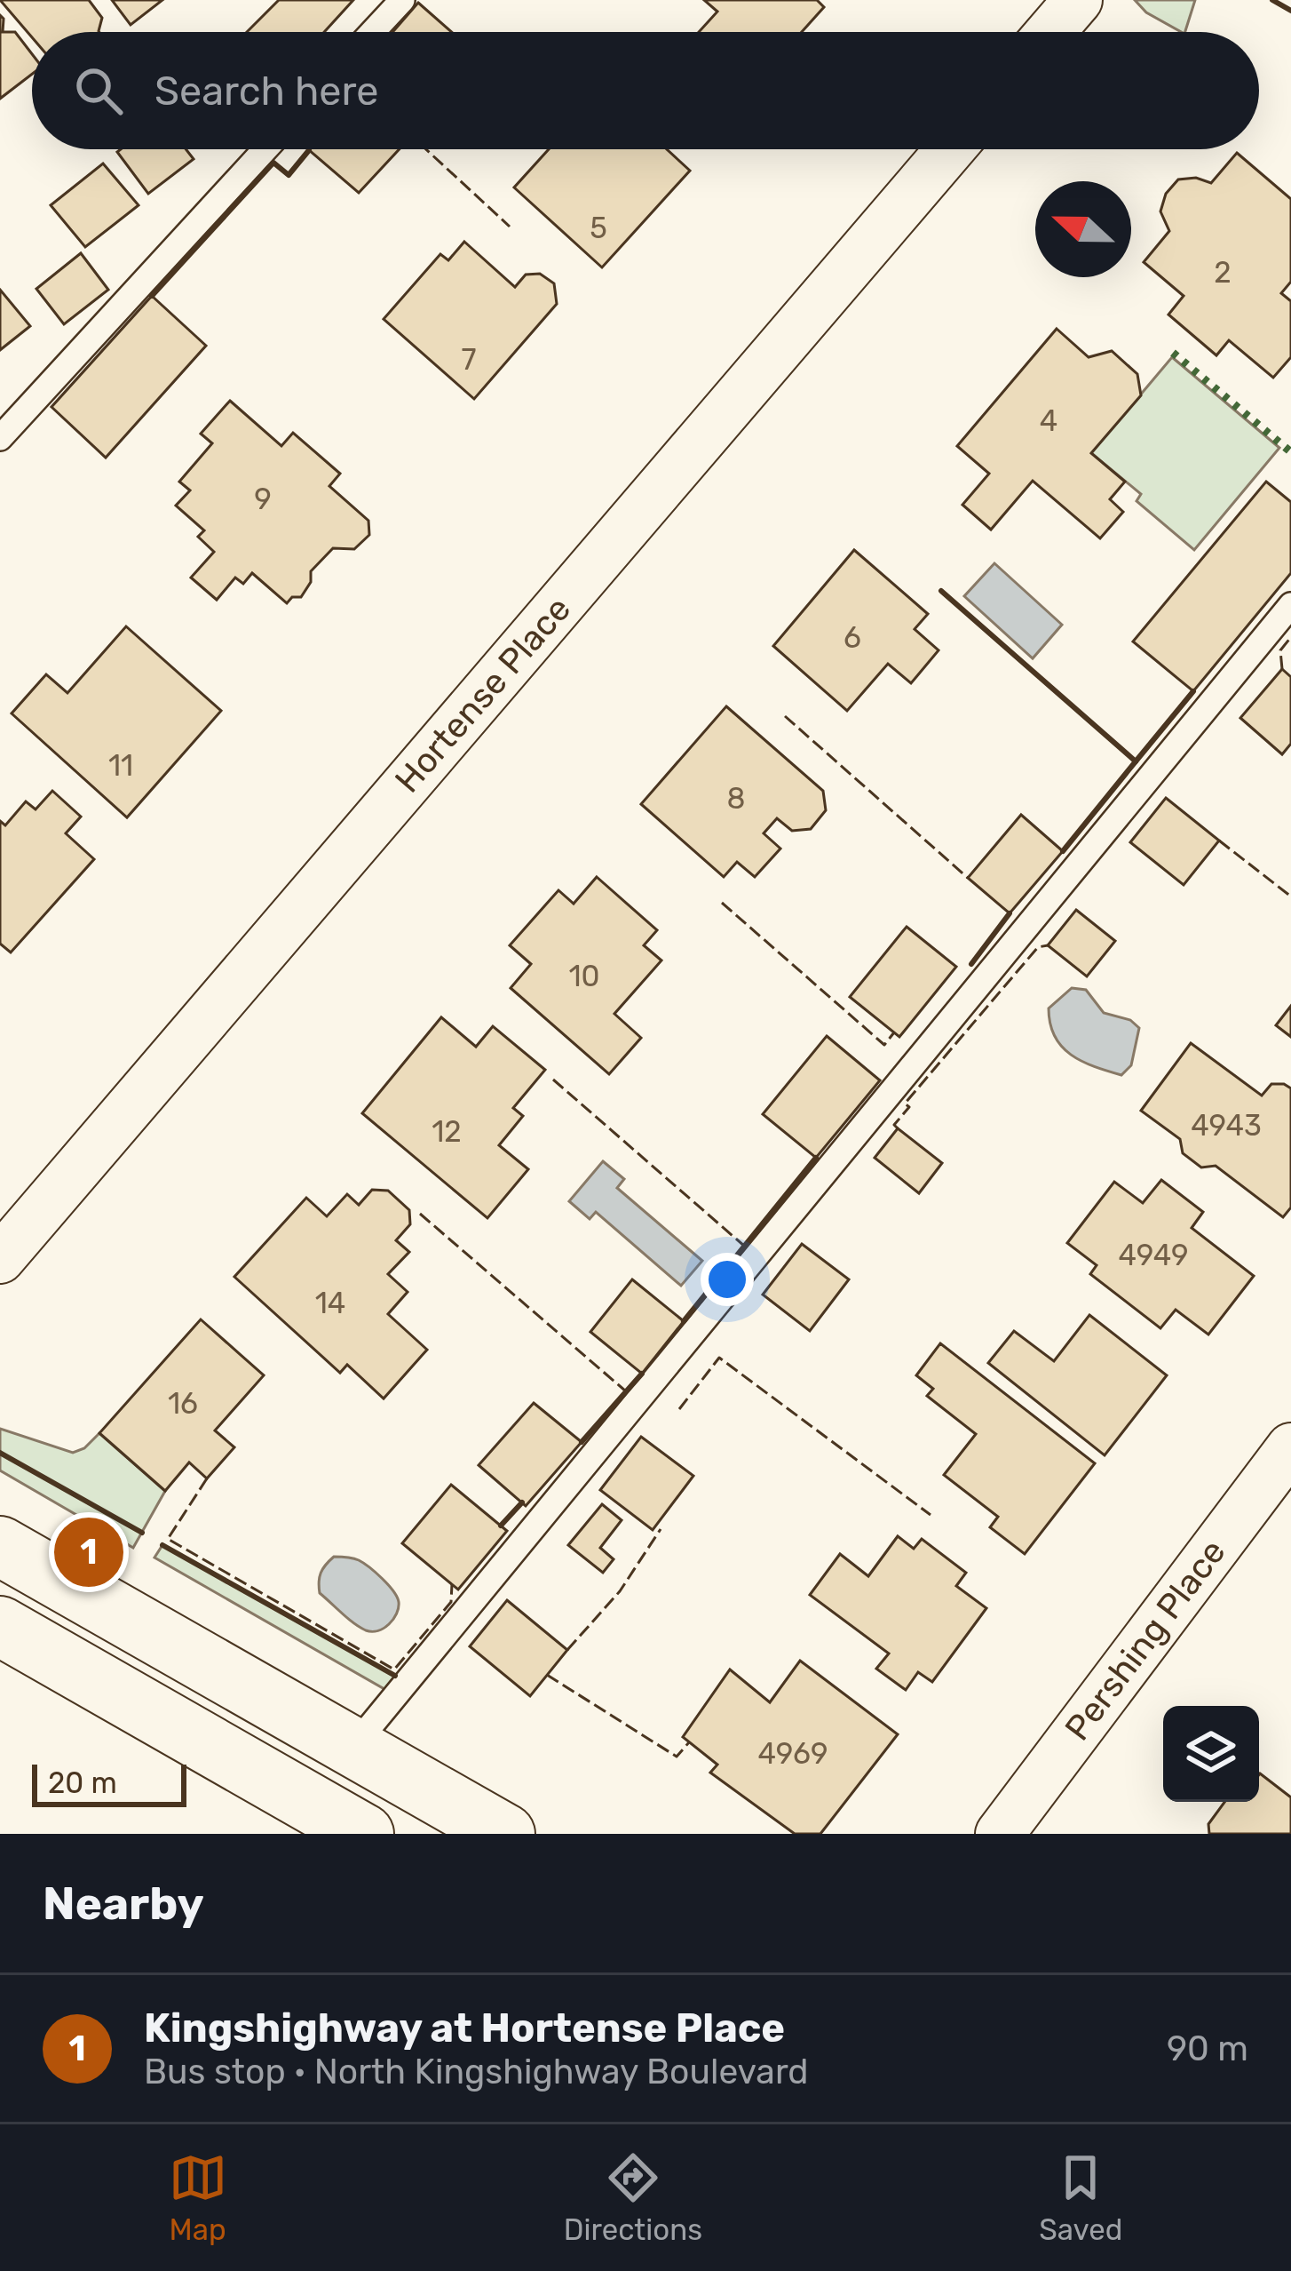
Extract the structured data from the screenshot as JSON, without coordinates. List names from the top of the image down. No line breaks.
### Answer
{"streets":{"street":["Hortense Place","Pershing Place"]},"house_numbers":["5","2","7","4","9","6","11","8","10","4943","12","4949","14","16","4969"],"scale_bar":"20 m","north":"left","page":{"search":"Search here","pins":"1","scale":"20 m","heading":"Nearby","list":[{"mark":"1","name":"Kingshighway at Hortense Place","note":"Bus stop · North Kingshighway Boulevard","value":"90 m"}],"nav":["Map","Directions","Saved"]}}
